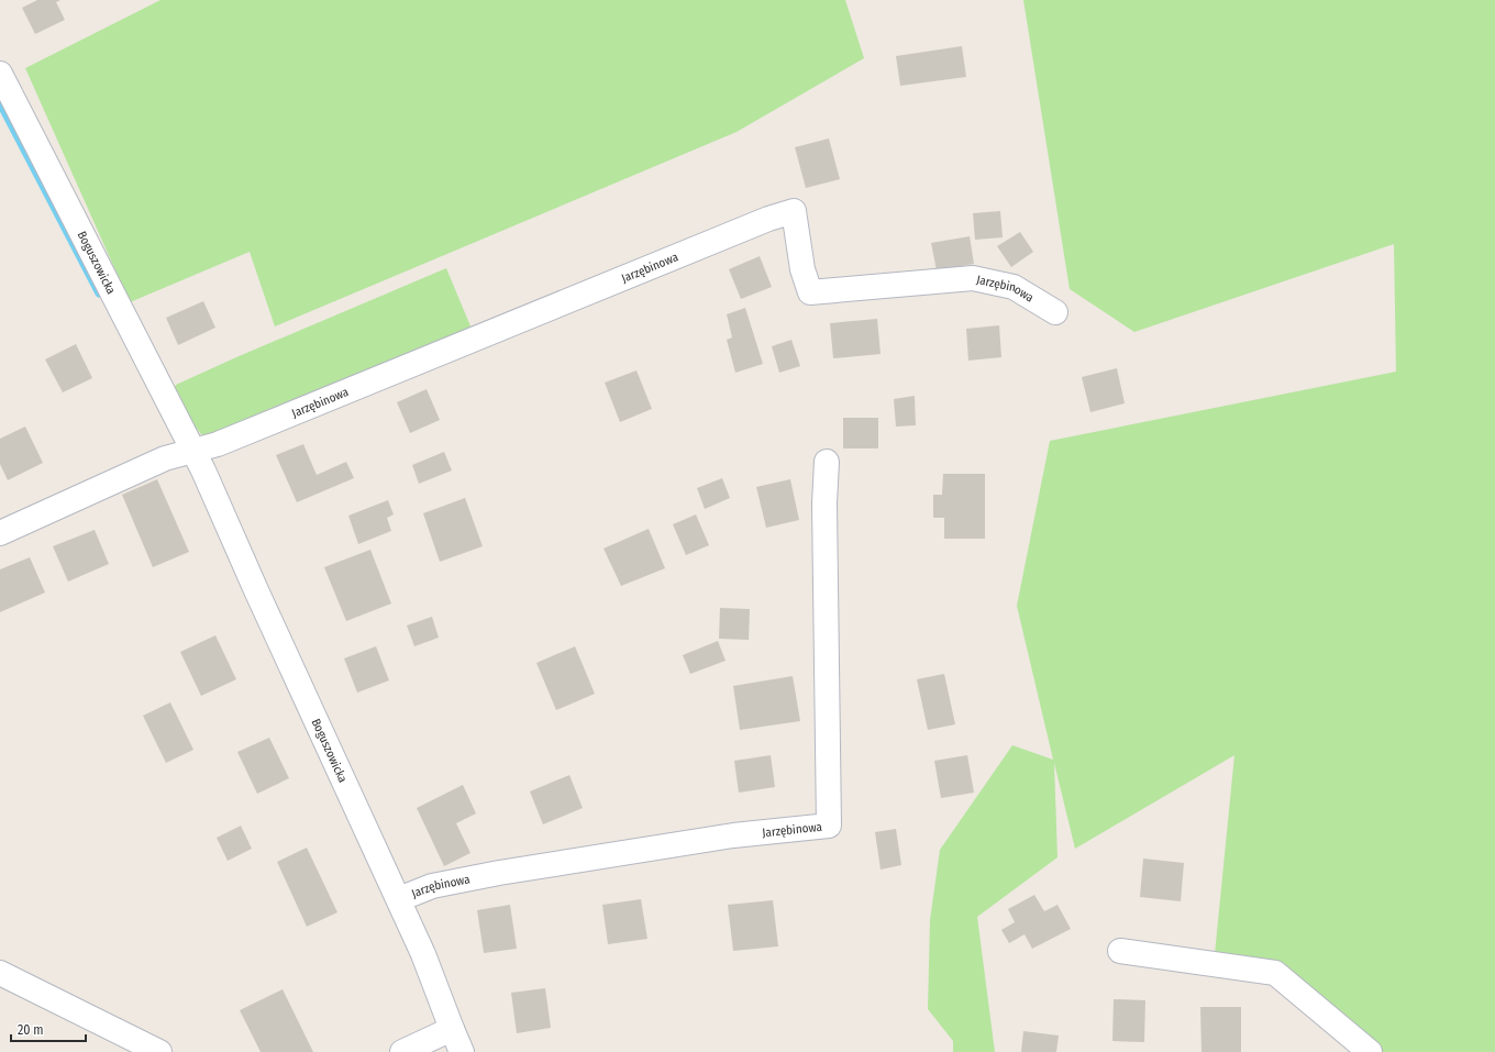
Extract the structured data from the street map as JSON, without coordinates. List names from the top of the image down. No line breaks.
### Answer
{"streets":{"street":["Boguszowicka","Jarzębinowa"]},"crossings":[["Boguszowicka","Jarzębinowa"]],"scale_bar":"20 m"}
